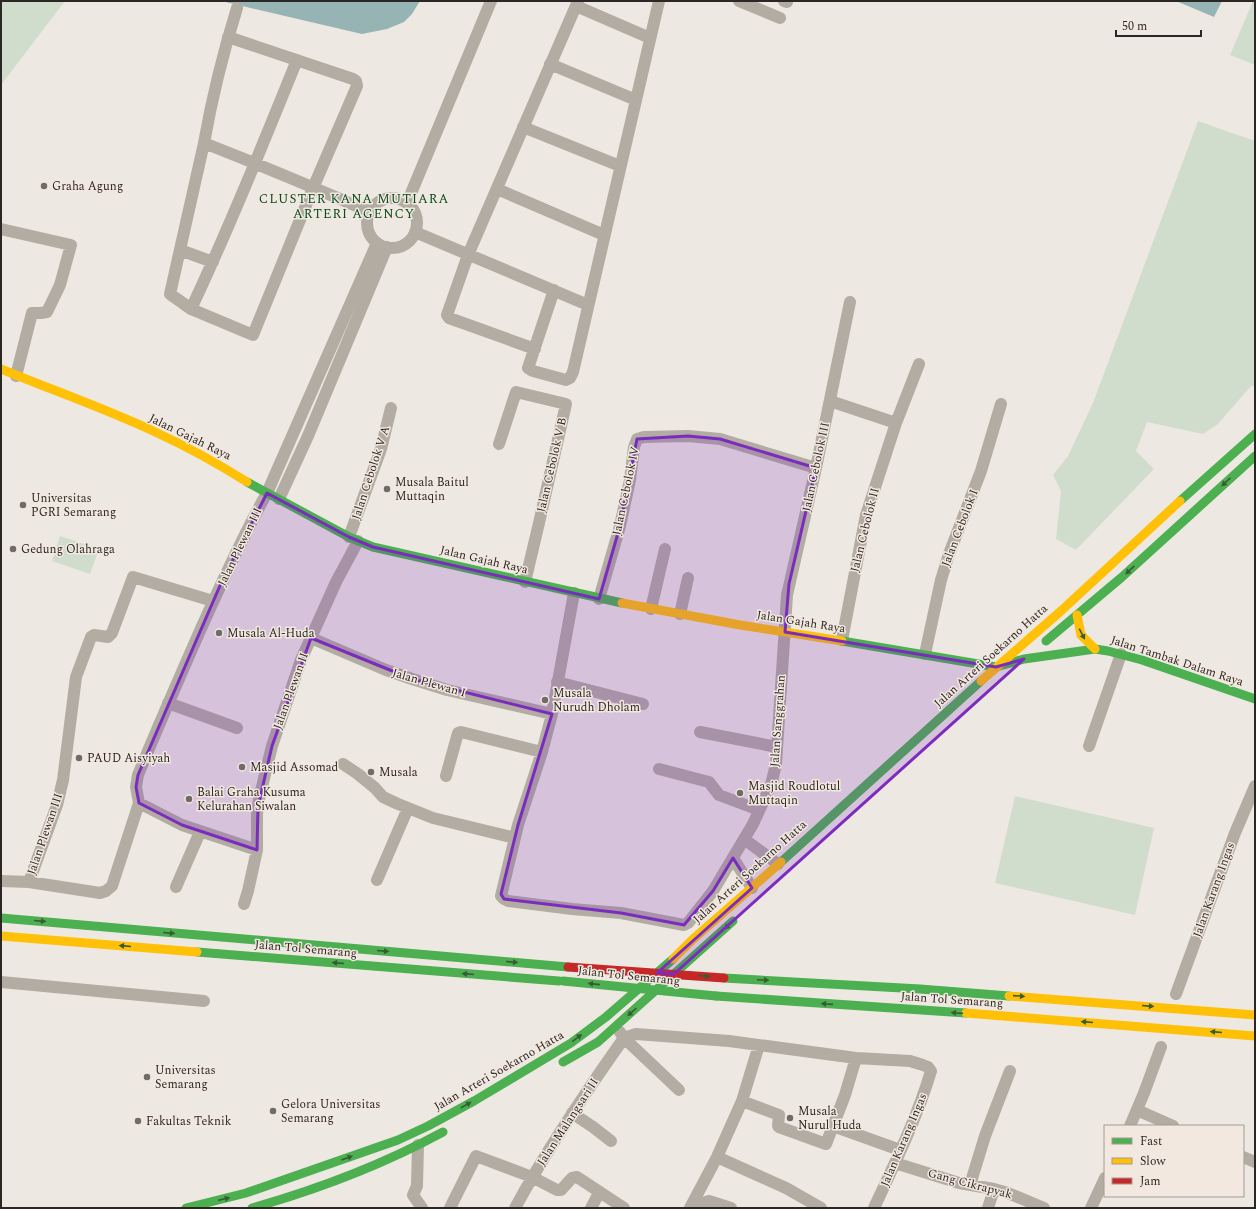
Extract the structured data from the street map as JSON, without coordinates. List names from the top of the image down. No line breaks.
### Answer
{"streets":{"main road":["Jalan Gajah Raya","Jalan Arteri Soekarno Hatta","Jalan Tambak Dalam Raya","Jalan Tol Semarang"],"street":["Jalan Cebolok V B","Jalan Cebolok III","Jalan Cebolok V A","Jalan Cebolok IV","Jalan Cebolok I","Jalan Cebolok II","Jalan Plewan III","Jalan Plewan I","Jalan Plewan II","Jalan Sanggrahan","Jalan Karang Ingas","Jalan Malangsari II","Gang Cikrapyak"]},"crossings":[["Jalan Gajah Raya","Jalan Cebolok V B"],["Jalan Gajah Raya","Jalan Cebolok III"],["Jalan Gajah Raya","Jalan Cebolok V A"],["Jalan Gajah Raya","Jalan Cebolok IV"],["Jalan Gajah Raya","Jalan Cebolok I"],["Jalan Gajah Raya","Jalan Cebolok II"],["Jalan Gajah Raya","Jalan Plewan III"],["Jalan Gajah Raya","Jalan Arteri Soekarno Hatta"],["Jalan Gajah Raya","Jalan Tambak Dalam Raya"],["Jalan Gajah Raya","Jalan Plewan II"],["Jalan Gajah Raya","Jalan Sanggrahan"],["Jalan Cebolok III","Jalan Cebolok IV"],["Jalan Cebolok III","Jalan Sanggrahan"],["Jalan Cebolok V A","Jalan Plewan II"],["Jalan Arteri Soekarno Hatta","Jalan Tambak Dalam Raya"],["Jalan Plewan I","Jalan Plewan II"],["Jalan Karang Ingas","Gang Cikrapyak"]],"districts":["CLUSTER KANA MUTIARA ARTERI AGENCY"],"places":["Graha Agung","Musala Baitul Muttaqin","Universitas PGRI Semarang","Gedung Olahraga","Musala Al-Huda","Musala Nurudh Dholam","PAUD Aisyiyah","Masjid Assomad","Musala","Masjid Roudlotul Muttaqin","Balai Graha Kusuma Kelurahan Siwalan","Universitas Semarang","Gelora Universitas Semarang","Musala Nurul Huda","Fakultas Teknik"],"legend":["Fast","Slow","Jam"],"scale_bar":"50 m"}
